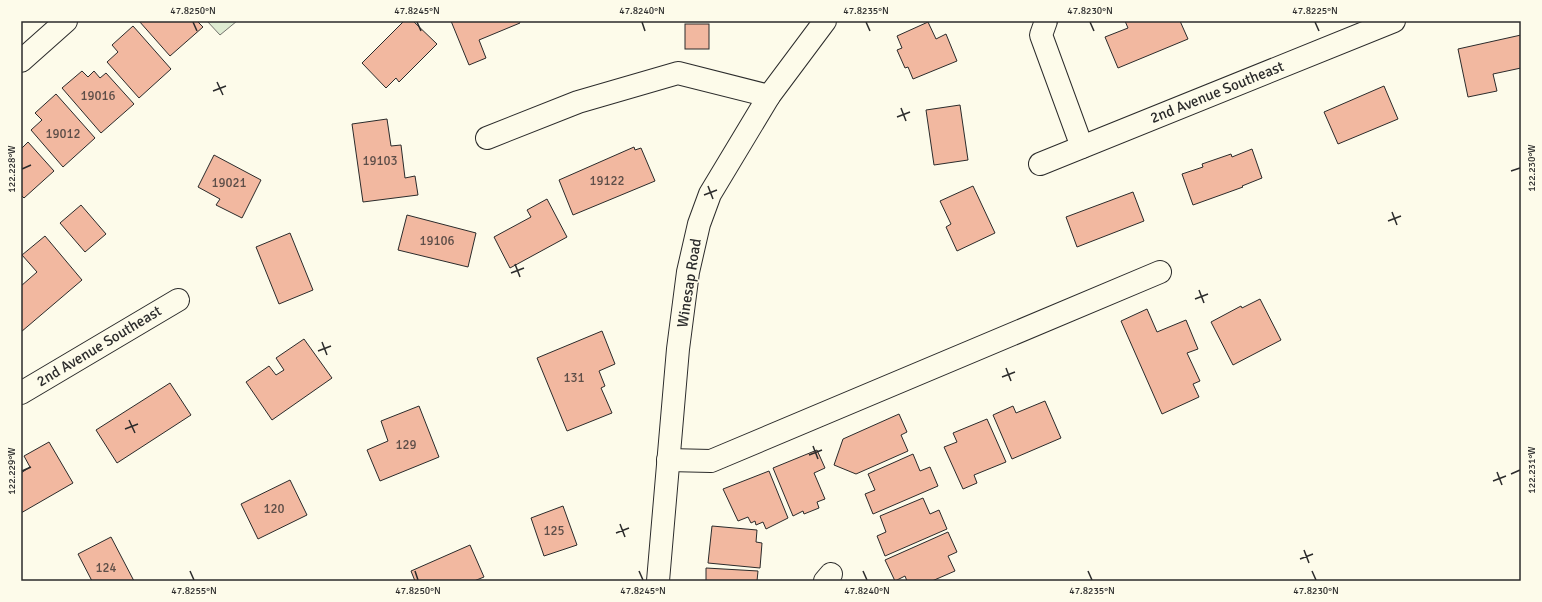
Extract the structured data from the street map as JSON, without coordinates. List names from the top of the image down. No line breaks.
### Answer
{"streets":{"street":["2nd Avenue Southeast","Winesap Road"]},"house_numbers":["19016","19012","19103","19122","19021","19106","131","129","120","125","124"],"coordinates":["47.8250°N","47.8245°N","47.8240°N","47.8235°N","47.8230°N","47.8225°N","122.230°W","122.228°W","122.231°W","122.229°W","47.8255°N"]}
